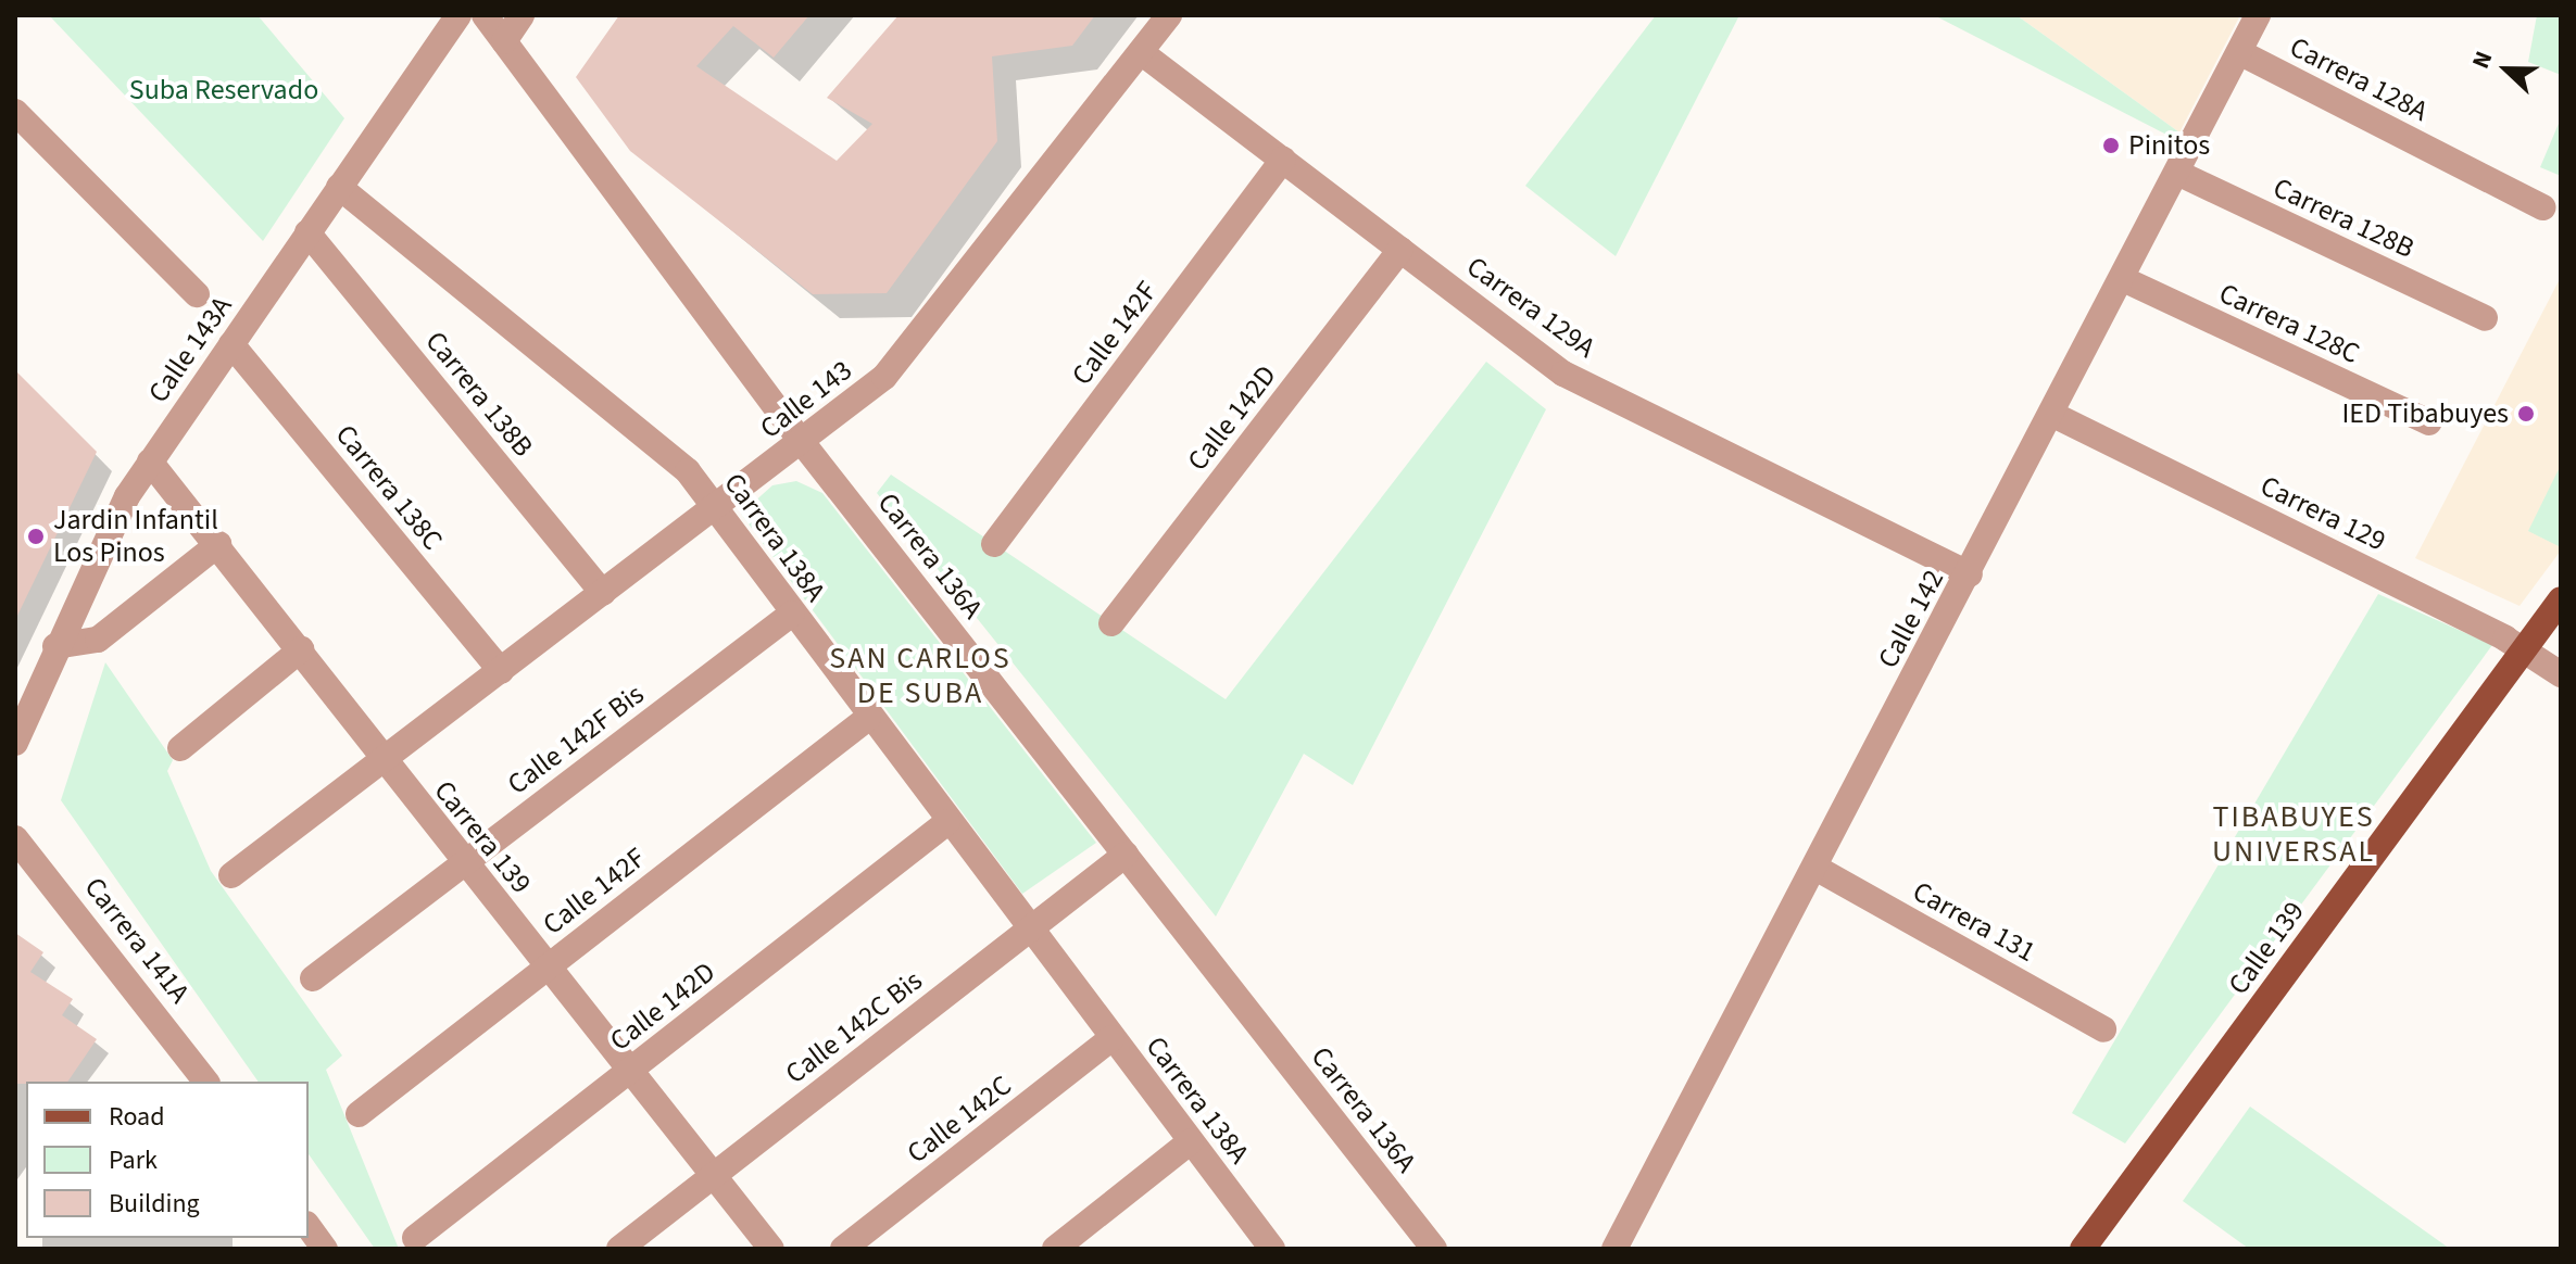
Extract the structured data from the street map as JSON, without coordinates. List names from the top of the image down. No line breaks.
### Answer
{"streets":{"main road":["Calle 139"],"street":["Carrera 128A","Carrera 128B","Carrera 129A","Carrera 128C","Calle 142F","Calle 143A","Carrera 138B","Calle 143","Calle 142D","Carrera 138C","Carrera 129","Carrera 138A","Carrera 136A","Calle 142","Calle 142F Bis","Carrera 139","Carrera 131","Carrera 141A","Calle 142C Bis","Calle 142C"]},"crossings":[["Carrera 128A","Calle 142"],["Carrera 128B","Calle 142"],["Carrera 129A","Calle 142F"],["Carrera 129A","Calle 143"],["Carrera 129A","Calle 142D"],["Carrera 129A","Calle 142"],["Carrera 128C","Calle 142"],["Calle 142F","Carrera 138A"],["Calle 142F","Carrera 139"],["Calle 143A","Carrera 138B"],["Calle 143A","Carrera 138C"],["Calle 143A","Carrera 138A"],["Calle 143A","Carrera 139"],["Carrera 138B","Calle 143"],["Calle 143","Carrera 138C"],["Calle 143","Carrera 138A"],["Calle 143","Carrera 136A"],["Calle 143","Carrera 139"],["Calle 142D","Carrera 138A"],["Calle 142D","Carrera 139"],["Carrera 129","Calle 142"],["Carrera 129","Calle 139"],["Carrera 138A","Calle 142F Bis"],["Carrera 138A","Calle 142C Bis"],["Carrera 138A","Calle 142C"],["Carrera 136A","Calle 142C Bis"],["Calle 142","Carrera 131"],["Calle 142F Bis","Carrera 139"],["Carrera 139","Calle 142C Bis"]],"districts":["SAN CARLOS DE SUBA","TIBABUYES UNIVERSAL"],"parks":["Suba Reservado"],"places":["Pinitos","IED Tibabuyes","Jardin Infantil Los Pinos"],"legend":["Road","Park","Building"],"north":"left"}
